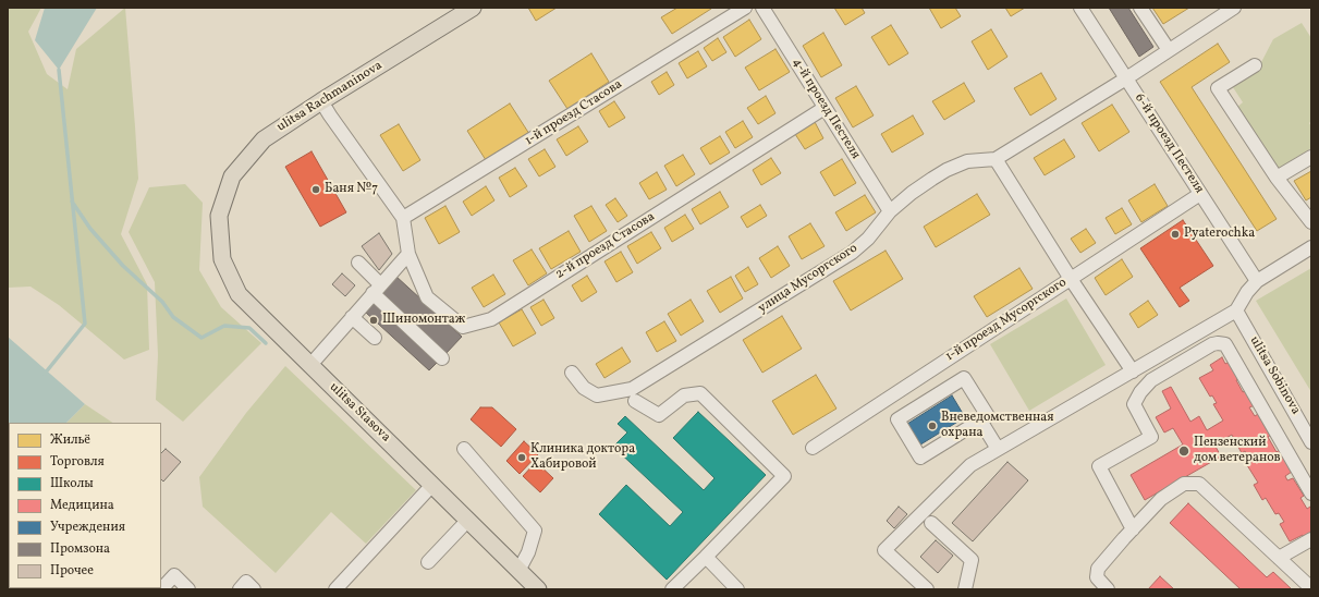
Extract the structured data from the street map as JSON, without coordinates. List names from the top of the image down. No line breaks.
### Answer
{"streets":{"main road":["ulitsa Rachmaninova","ulitsa Stasova"],"street":["4-й проезд Пестеля","1-й проезд Стасова","6-й проезд Пестеля","2-й проезд Стасова","улица Мусоргского","1-й проезд Мусоргского","ulitsa Sobinova"]},"crossings":[["ulitsa Rachmaninova","ulitsa Stasova"],["4-й проезд Пестеля","2-й проезд Стасова"],["4-й проезд Пестеля","улица Мусоргского"],["6-й проезд Пестеля","улица Мусоргского"],["6-й проезд Пестеля","1-й проезд Мусоргского"]],"places":["Баня №7","Pyaterochka","Шиномонтаж","Вневедомственная охрана","Пензенский дом ветеранов","Клиника доктора Хабировой"],"legend":["Жильё","Торговля","Школы","Медицина","Учреждения","Промзона","Прочее"]}
